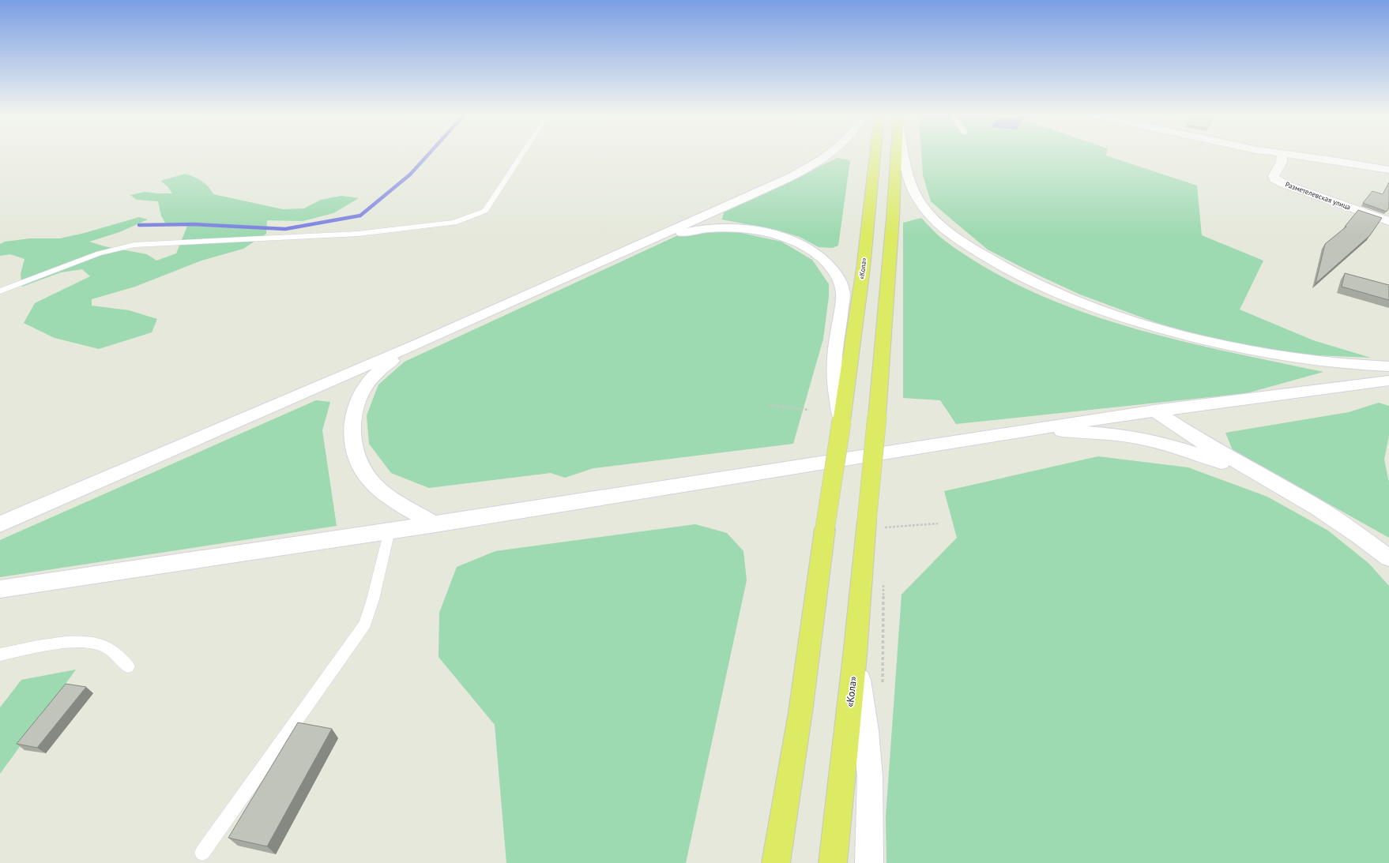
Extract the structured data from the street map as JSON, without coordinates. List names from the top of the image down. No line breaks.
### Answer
{"streets":{"highway":["«Кола»"],"main road":["Разметелевская улица"]}}
